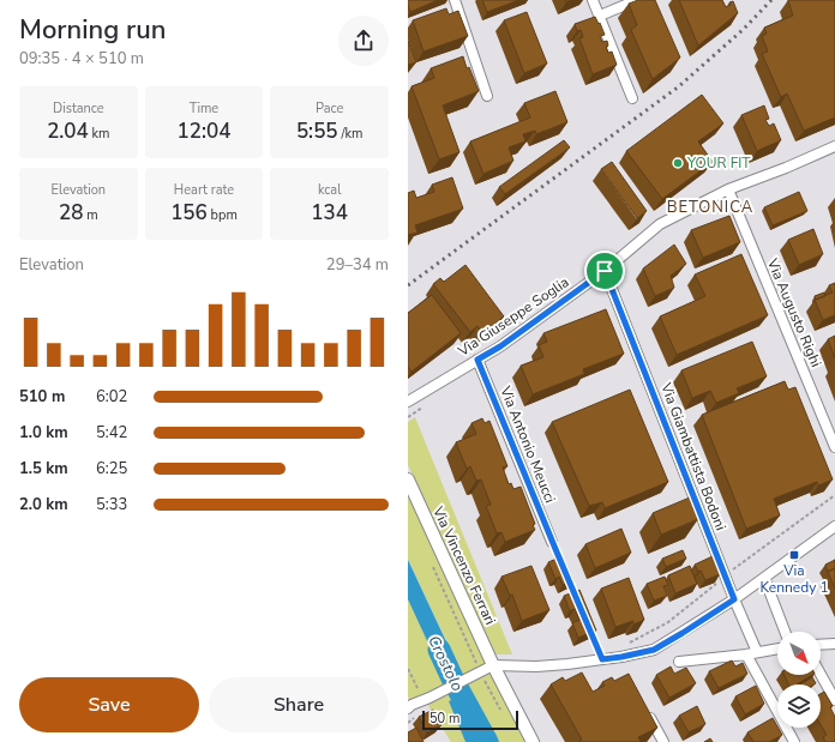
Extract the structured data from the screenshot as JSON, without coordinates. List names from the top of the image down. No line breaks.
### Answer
{"streets":{"street":["Via Augusto Righi","Via Giuseppe Soglia","Via Antonio Meucci","Via Giambattista Bodoni","Via Vincenzo Ferrari"]},"crossings":[["Via Augusto Righi","Via Giuseppe Soglia"],["Via Giuseppe Soglia","Via Antonio Meucci"],["Via Giuseppe Soglia","Via Giambattista Bodoni"]],"districts":["BETONICA"],"water":["Crostolo"],"places":{"other":["YOUR FIT"],"transit":["Via Kennedy 1"]},"scale_bar":"50 m","north":"bottom right","page":{"heading":["Morning run","09:35 · 4 × 510 m"],"stats":[["Distance","2.04 km"],["Time","12:04"],["Pace","5:55 /km"],["Elevation","28 m"],["Heart rate","156 bpm"],["kcal","134"]],"chart":["Elevation","29–34 m"],"list":[{"name":"510 m","note":"6:02"},{"name":"1.0 km","note":"5:42"},{"name":"1.5 km","note":"6:25"},{"name":"2.0 km","note":"5:33"}],"buttons":["Save","Share"],"scale":"50 m"}}
